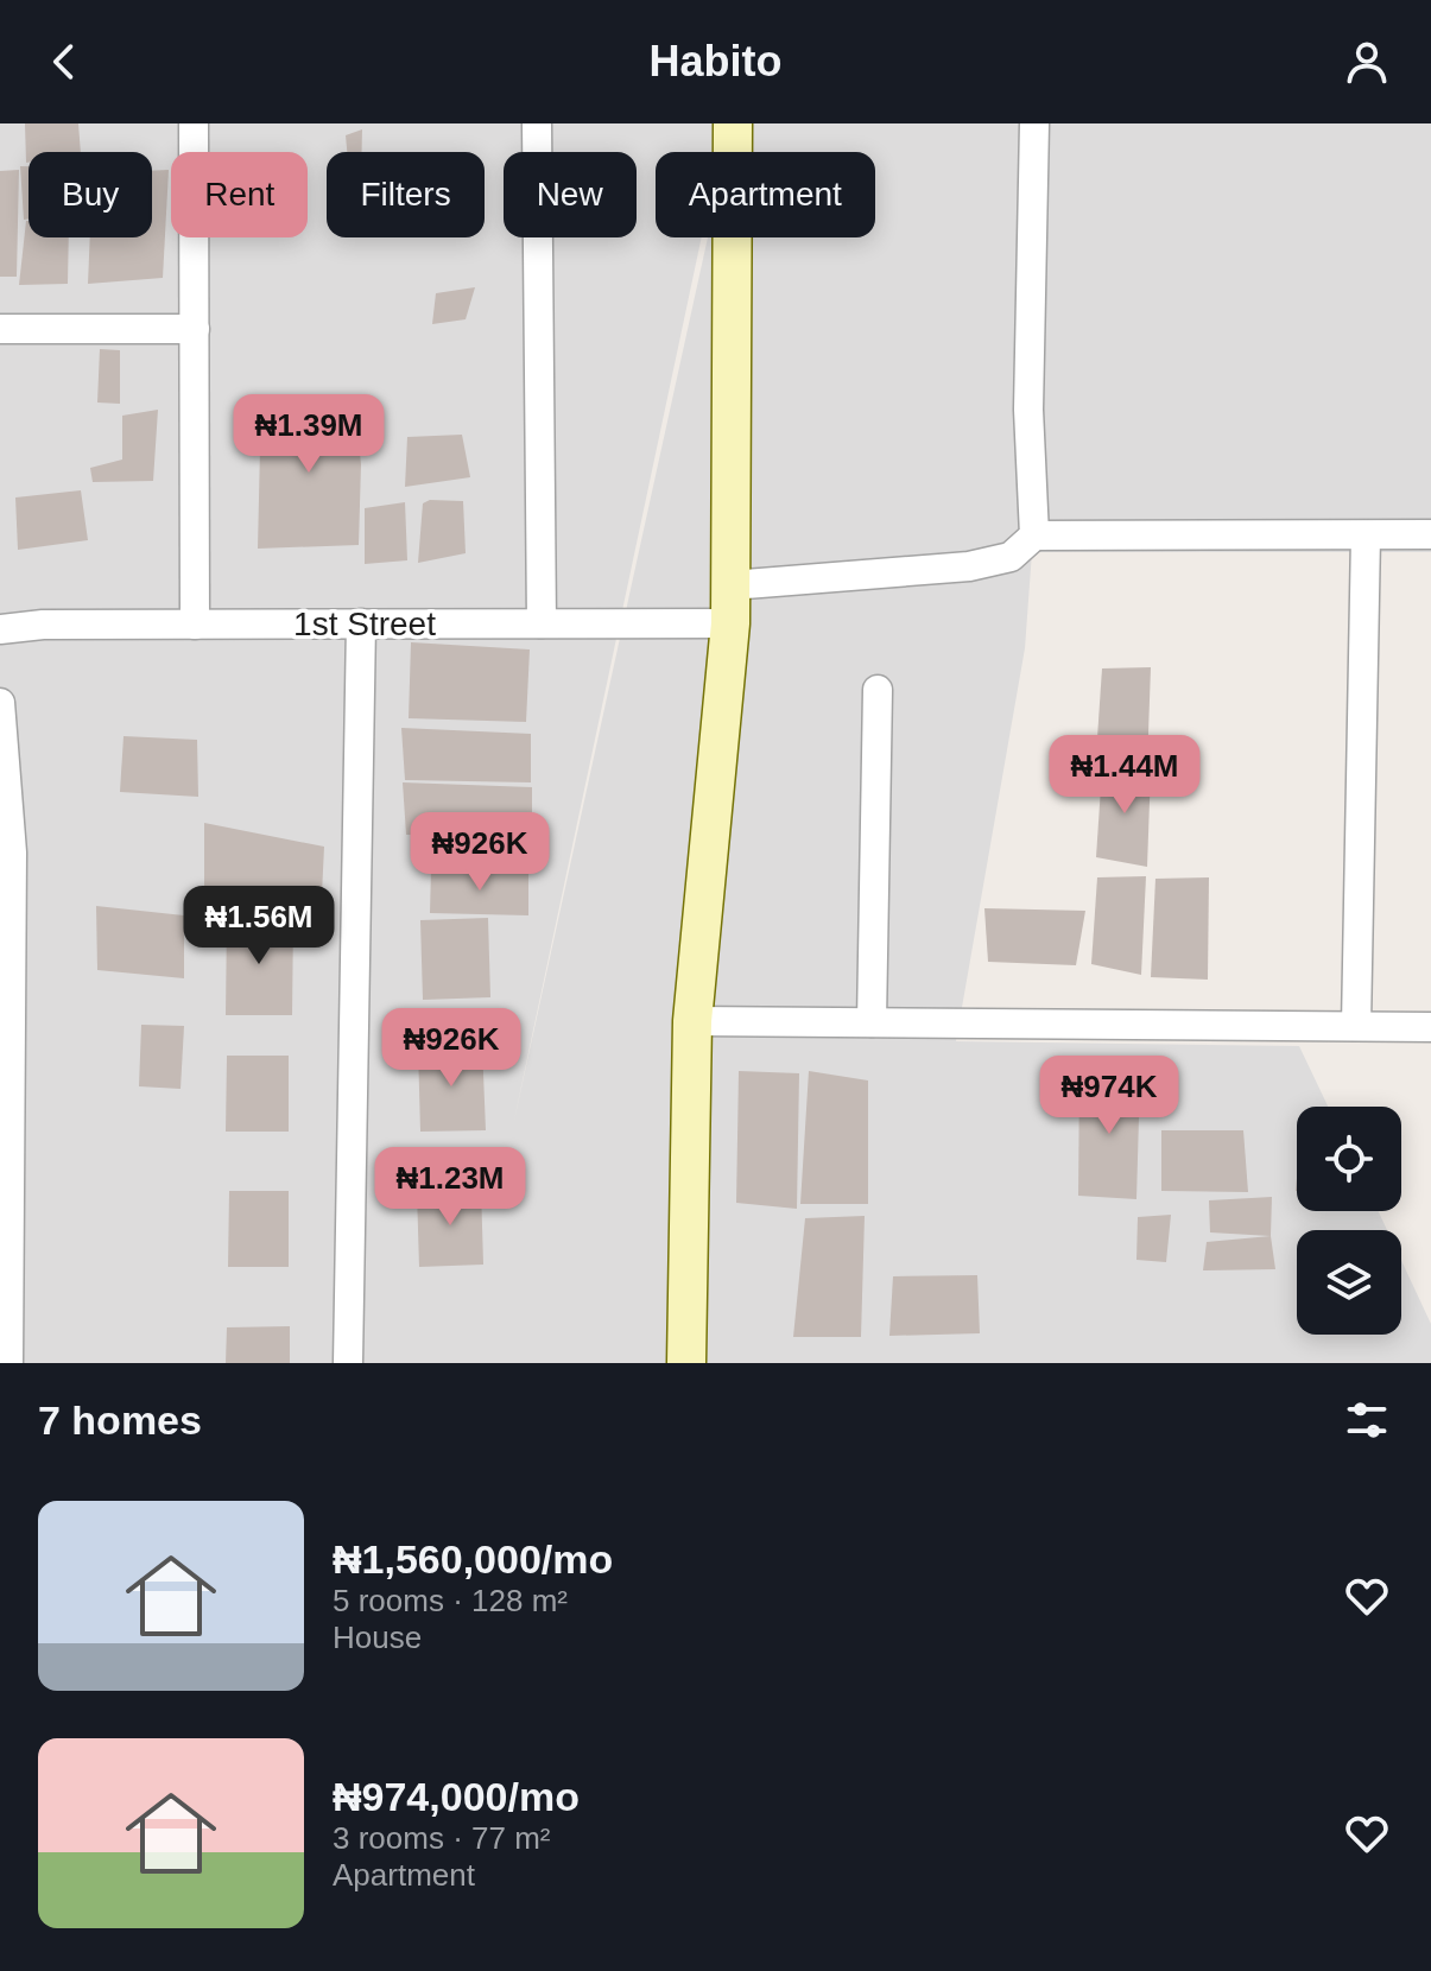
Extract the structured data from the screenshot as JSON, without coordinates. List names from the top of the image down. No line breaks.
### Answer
{"streets":{"street":["1st Street"]},"page":{"header":"Habito","chip":["Buy","Rent","Filters","New","Apartment"],"price":["₦1.39M","₦1.44M","₦926K","₦1.56M","₦926K","₦974K","₦1.23M"],"heading":"7 homes","list":[{"name":"₦1,560,000/mo","note":"5 rooms · 128 m² · House"},{"name":"₦974,000/mo","note":"3 rooms · 77 m² · Apartment"}]}}
